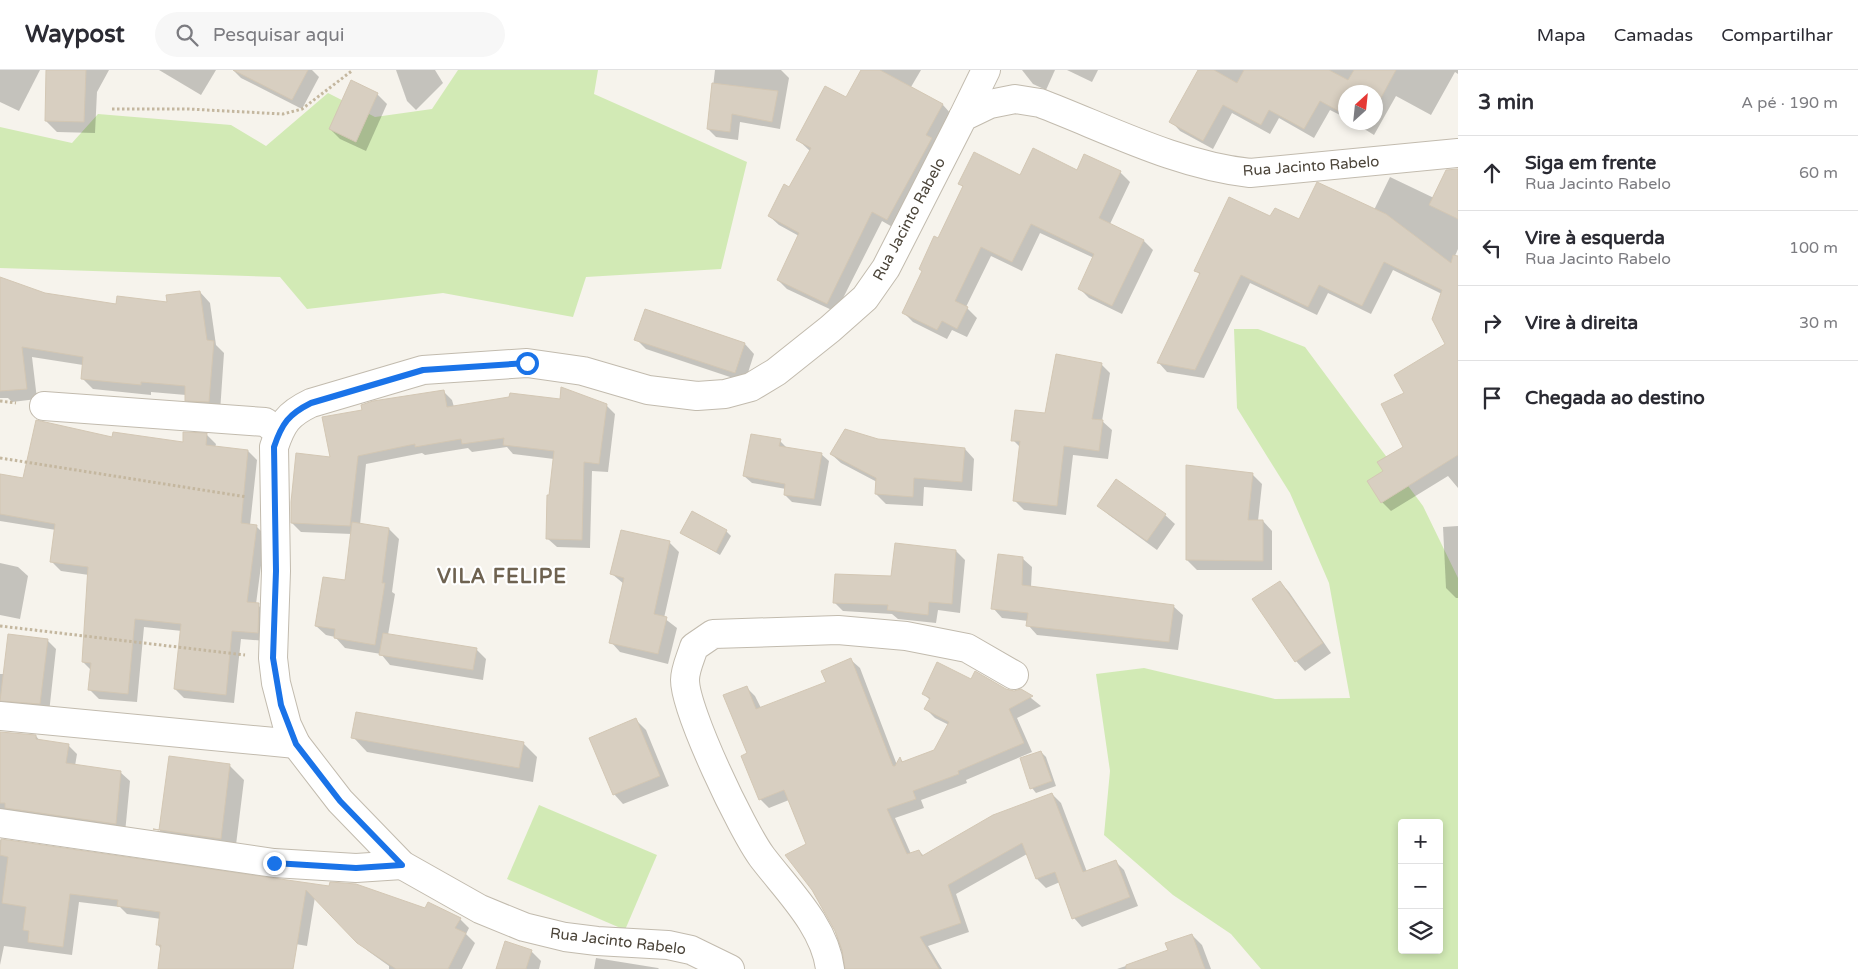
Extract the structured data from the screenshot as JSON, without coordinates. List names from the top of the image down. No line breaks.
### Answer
{"streets":{"street":["Rua Jacinto Rabelo"]},"districts":["VILA FELIPE"],"north":"top right","page":{"header":"Waypost","search":"Pesquisar aqui","nav":["Mapa","Camadas","Compartilhar"],"heading":["3 min","A pé · 190 m"],"list":[["Siga em frente","Rua Jacinto Rabelo","60 m"],["Vire à esquerda","Rua Jacinto Rabelo","100 m"],["Vire à direita","30 m"],"Chegada ao destino"],"map_buttons":["+","−"]}}
